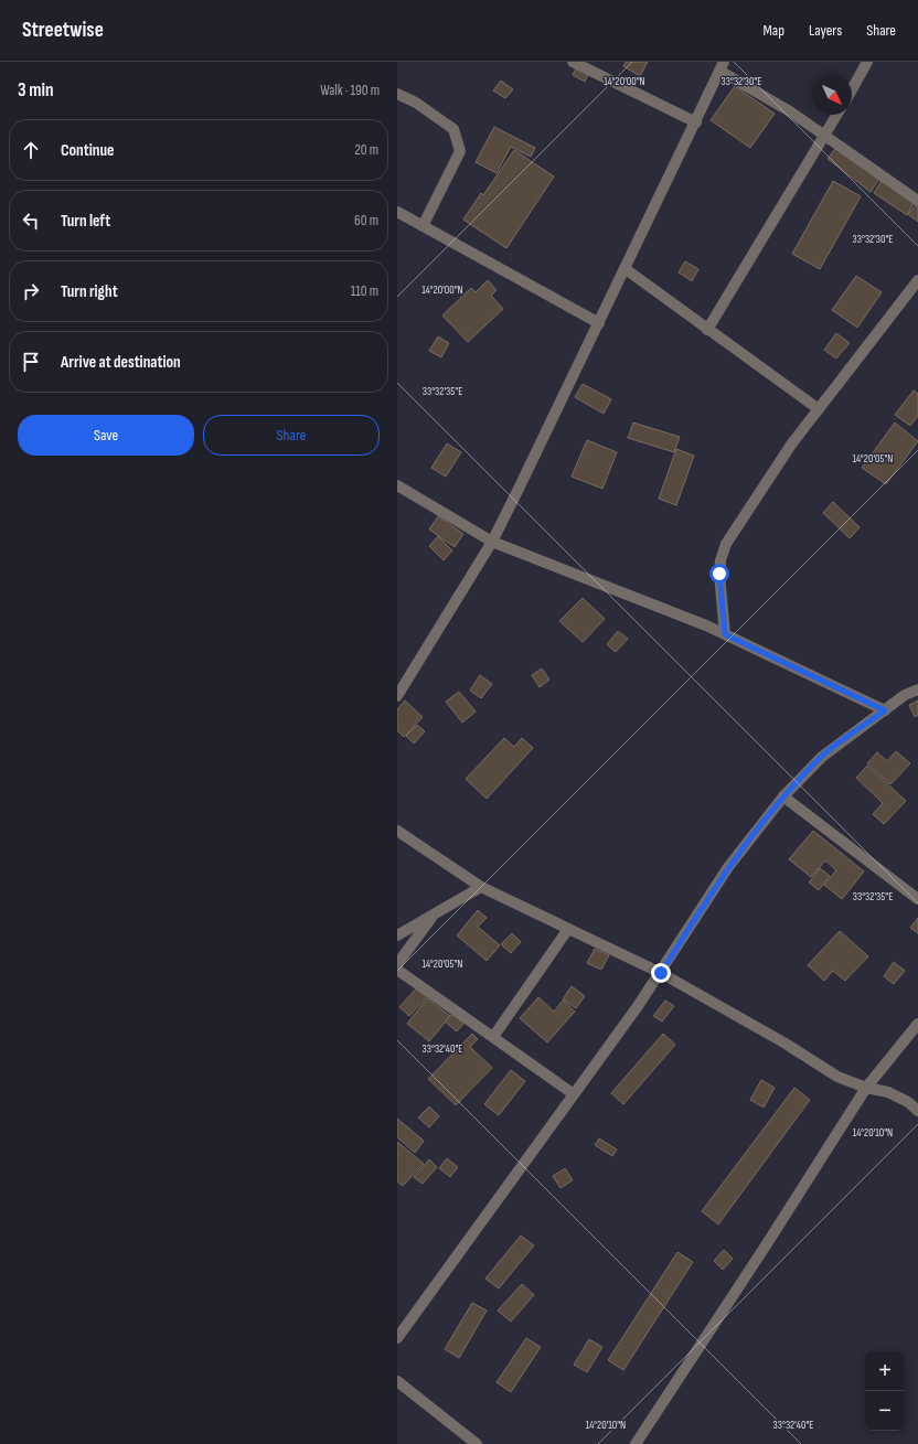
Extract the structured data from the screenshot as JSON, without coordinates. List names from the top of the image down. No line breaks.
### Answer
{"north":"bottom right","page":{"header":"Streetwise","nav":["Map","Layers","Share"],"heading":["3 min","Walk · 190 m"],"list":[["Continue","20 m"],["Turn left","60 m"],["Turn right","110 m"],"Arrive at destination"],"buttons":["Save","Share"],"map_buttons":["+","−"]},"coordinates":["14°20'00\"N","33°32'30\"E","33°32'35\"E","14°20'05\"N","33°32'40\"E","14°20'10\"N"]}
